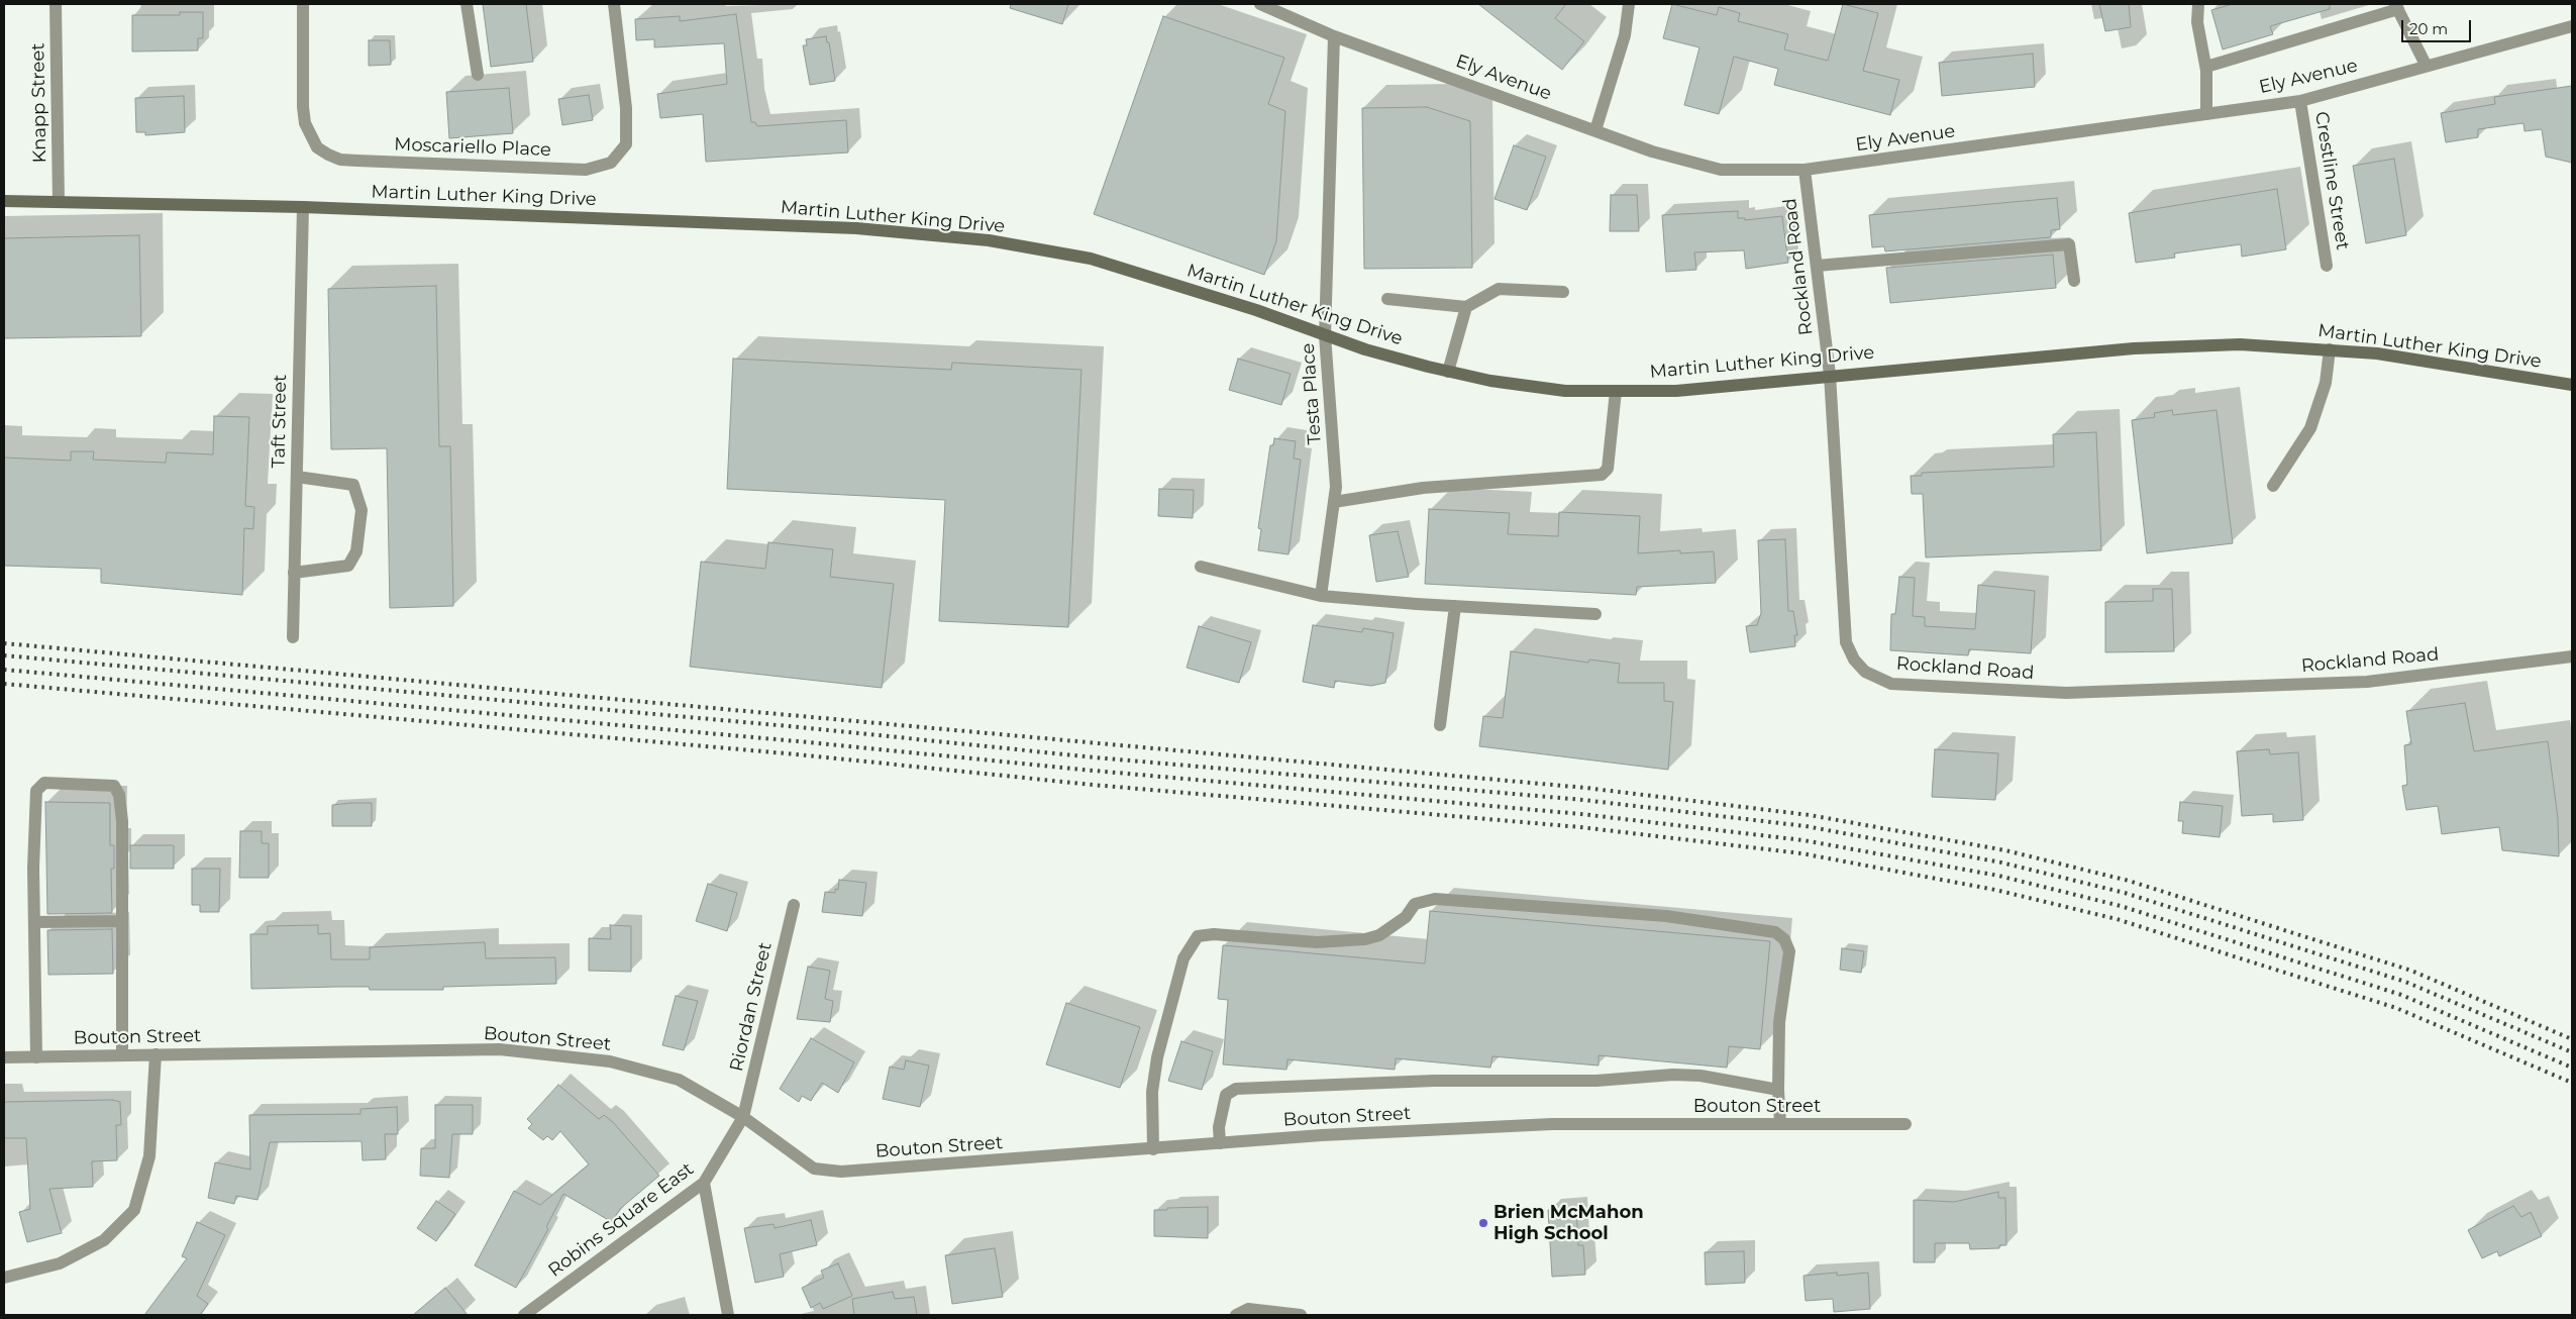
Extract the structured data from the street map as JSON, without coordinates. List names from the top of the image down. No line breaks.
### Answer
{"streets":{"main road":["Martin Luther King Drive"],"street":["Ely Avenue","Knapp Street","Moscariello Place","Crestline Street","Rockland Road","Testa Place","Taft Street","Riordan Street","Bouton Street","Robins Square East"]},"crossings":[["Ely Avenue","Crestline Street"],["Ely Avenue","Rockland Road"],["Ely Avenue","Testa Place"],["Knapp Street","Martin Luther King Drive"],["Martin Luther King Drive","Rockland Road"],["Martin Luther King Drive","Testa Place"],["Martin Luther King Drive","Taft Street"],["Riordan Street","Bouton Street"],["Riordan Street","Robins Square East"],["Bouton Street","Robins Square East"]],"places":["Brien McMahon High School"],"scale_bar":"20 m"}
